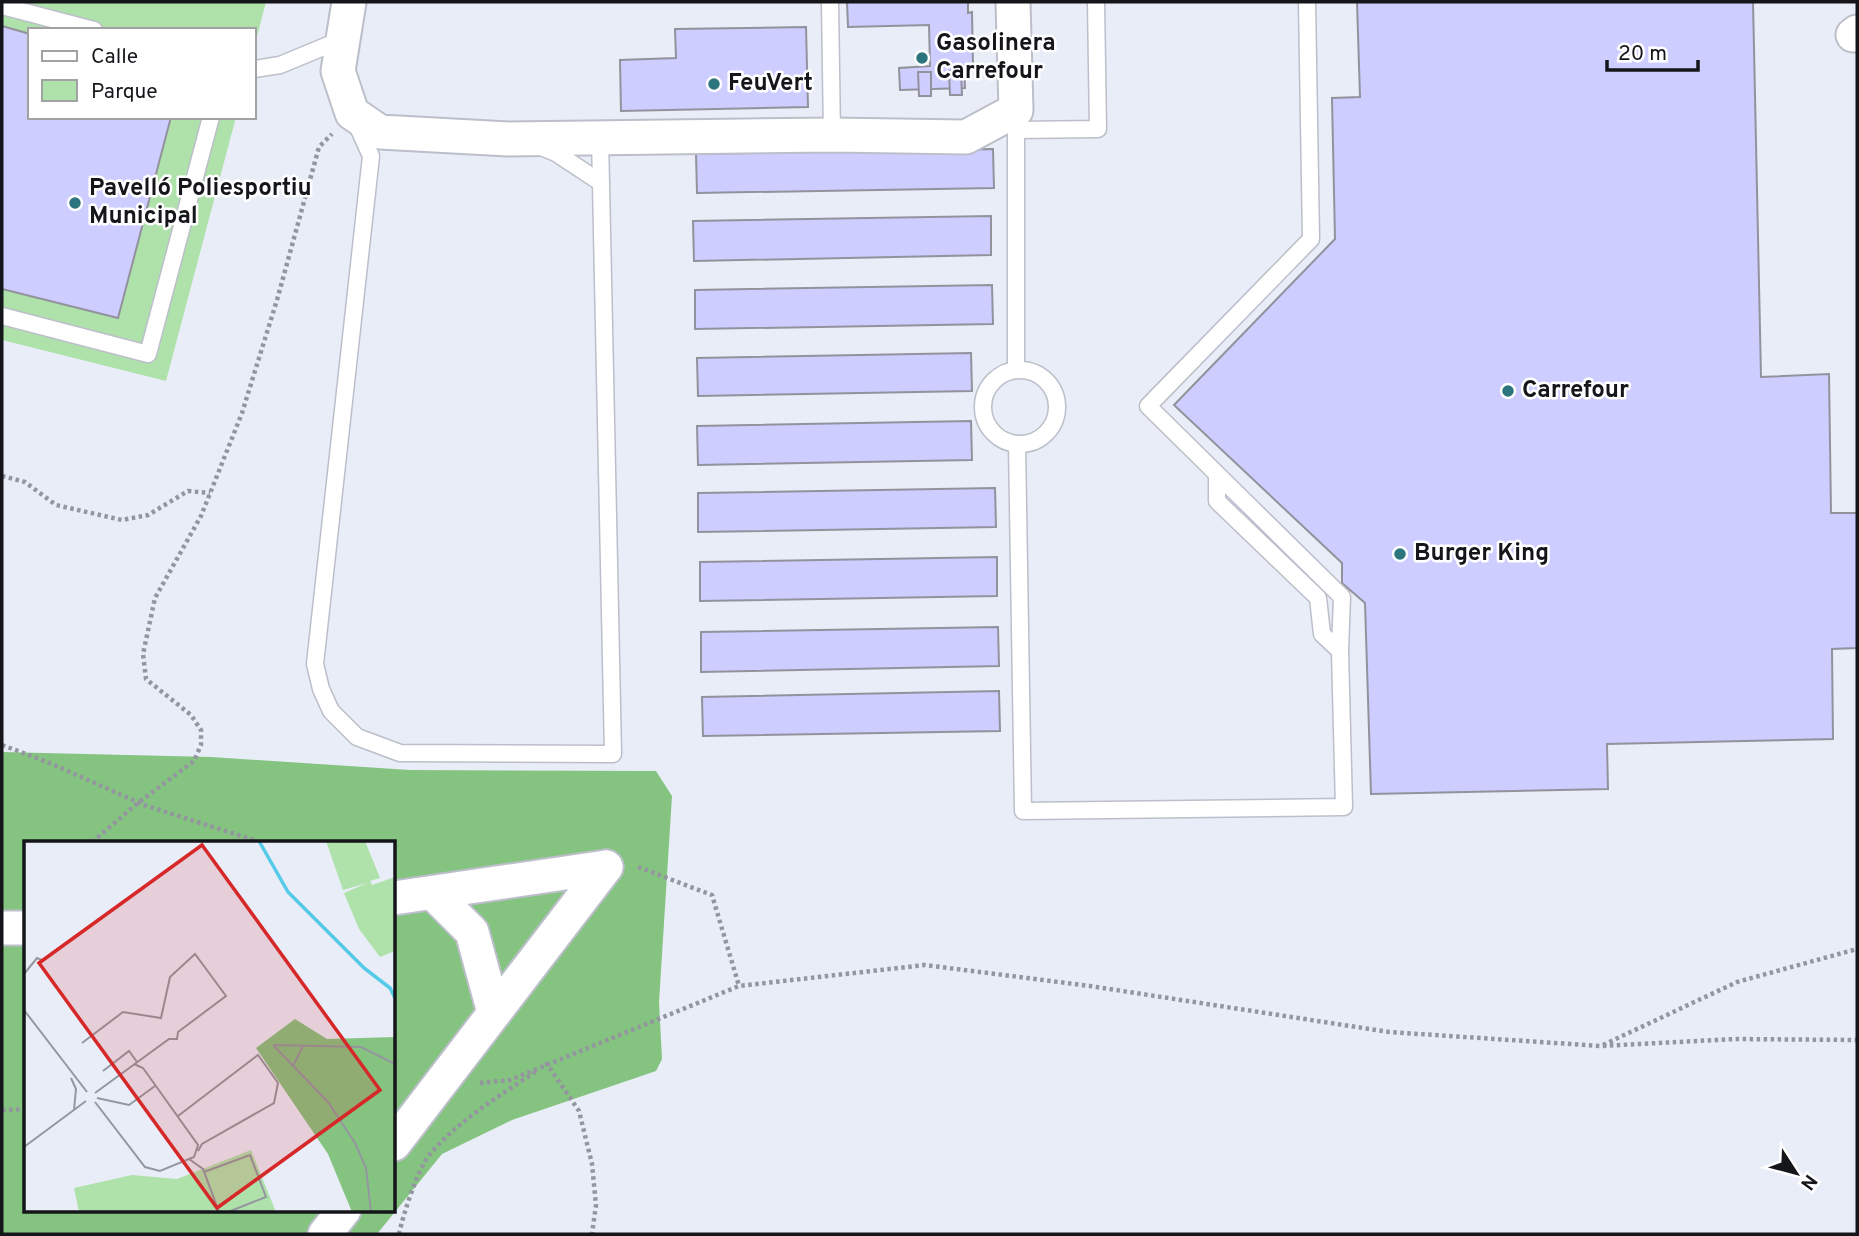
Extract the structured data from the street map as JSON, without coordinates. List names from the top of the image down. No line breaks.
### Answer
{"places":["Gasolinera Carrefour","FeuVert","Pavelló Poliesportiu Municipal","Carrefour","Burger King"],"legend":["Calle","Parque"],"scale_bar":"20 m","north":"bottom right"}
